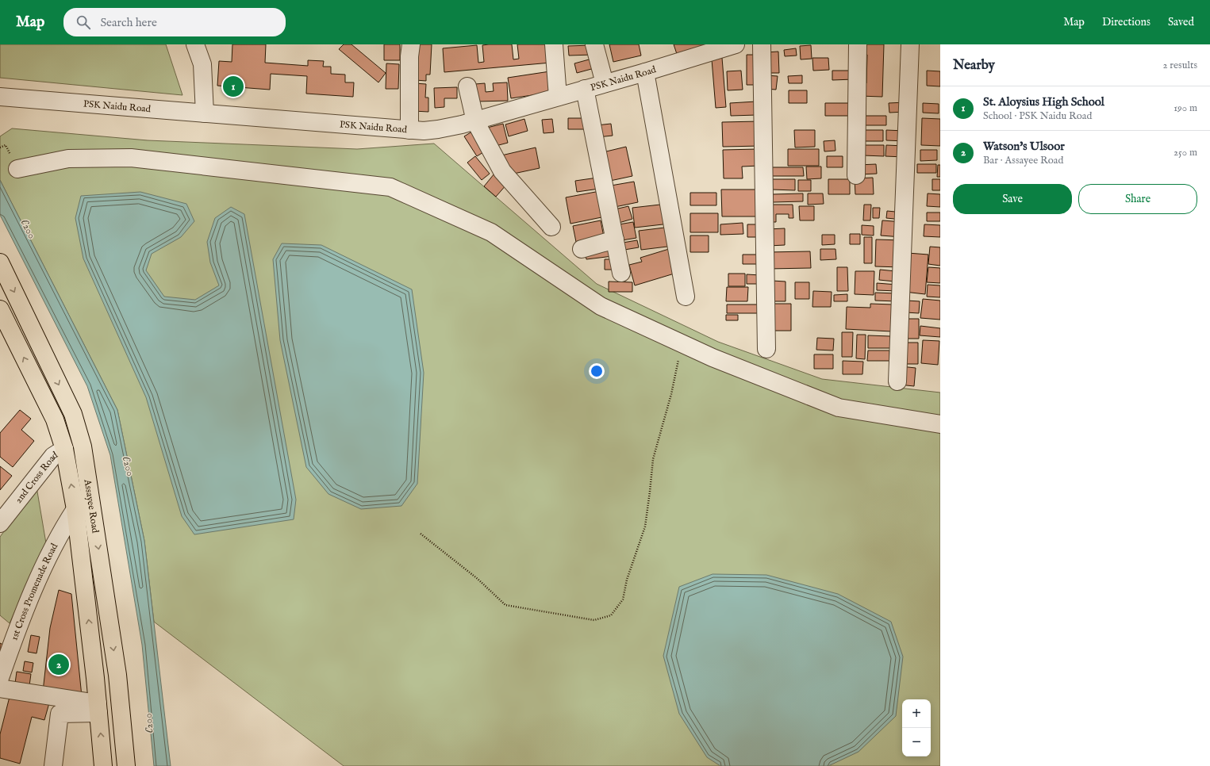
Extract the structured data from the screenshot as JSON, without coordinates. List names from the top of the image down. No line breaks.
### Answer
{"streets":{"main road":["Assayee Road"],"street":["PSK Naidu Road","2nd Cross Road","1st Cross Promenade Road"]},"crossings":[["2nd Cross Road","Assayee Road"],["Assayee Road","1st Cross Promenade Road"]],"water":["C200"],"page":{"header":"Map","search":"Search here","nav":["Map","Directions","Saved"],"heading":["Nearby","2 results"],"pins":["1","2"],"list":[{"mark":"1","name":"St. Aloysius High School","note":"School · PSK Naidu Road","value":"190 m"},{"mark":"2","name":"Watson's Ulsoor","note":"Bar · Assayee Road","value":"250 m"}],"buttons":["Save","Share"],"map_buttons":["+","−"]}}
